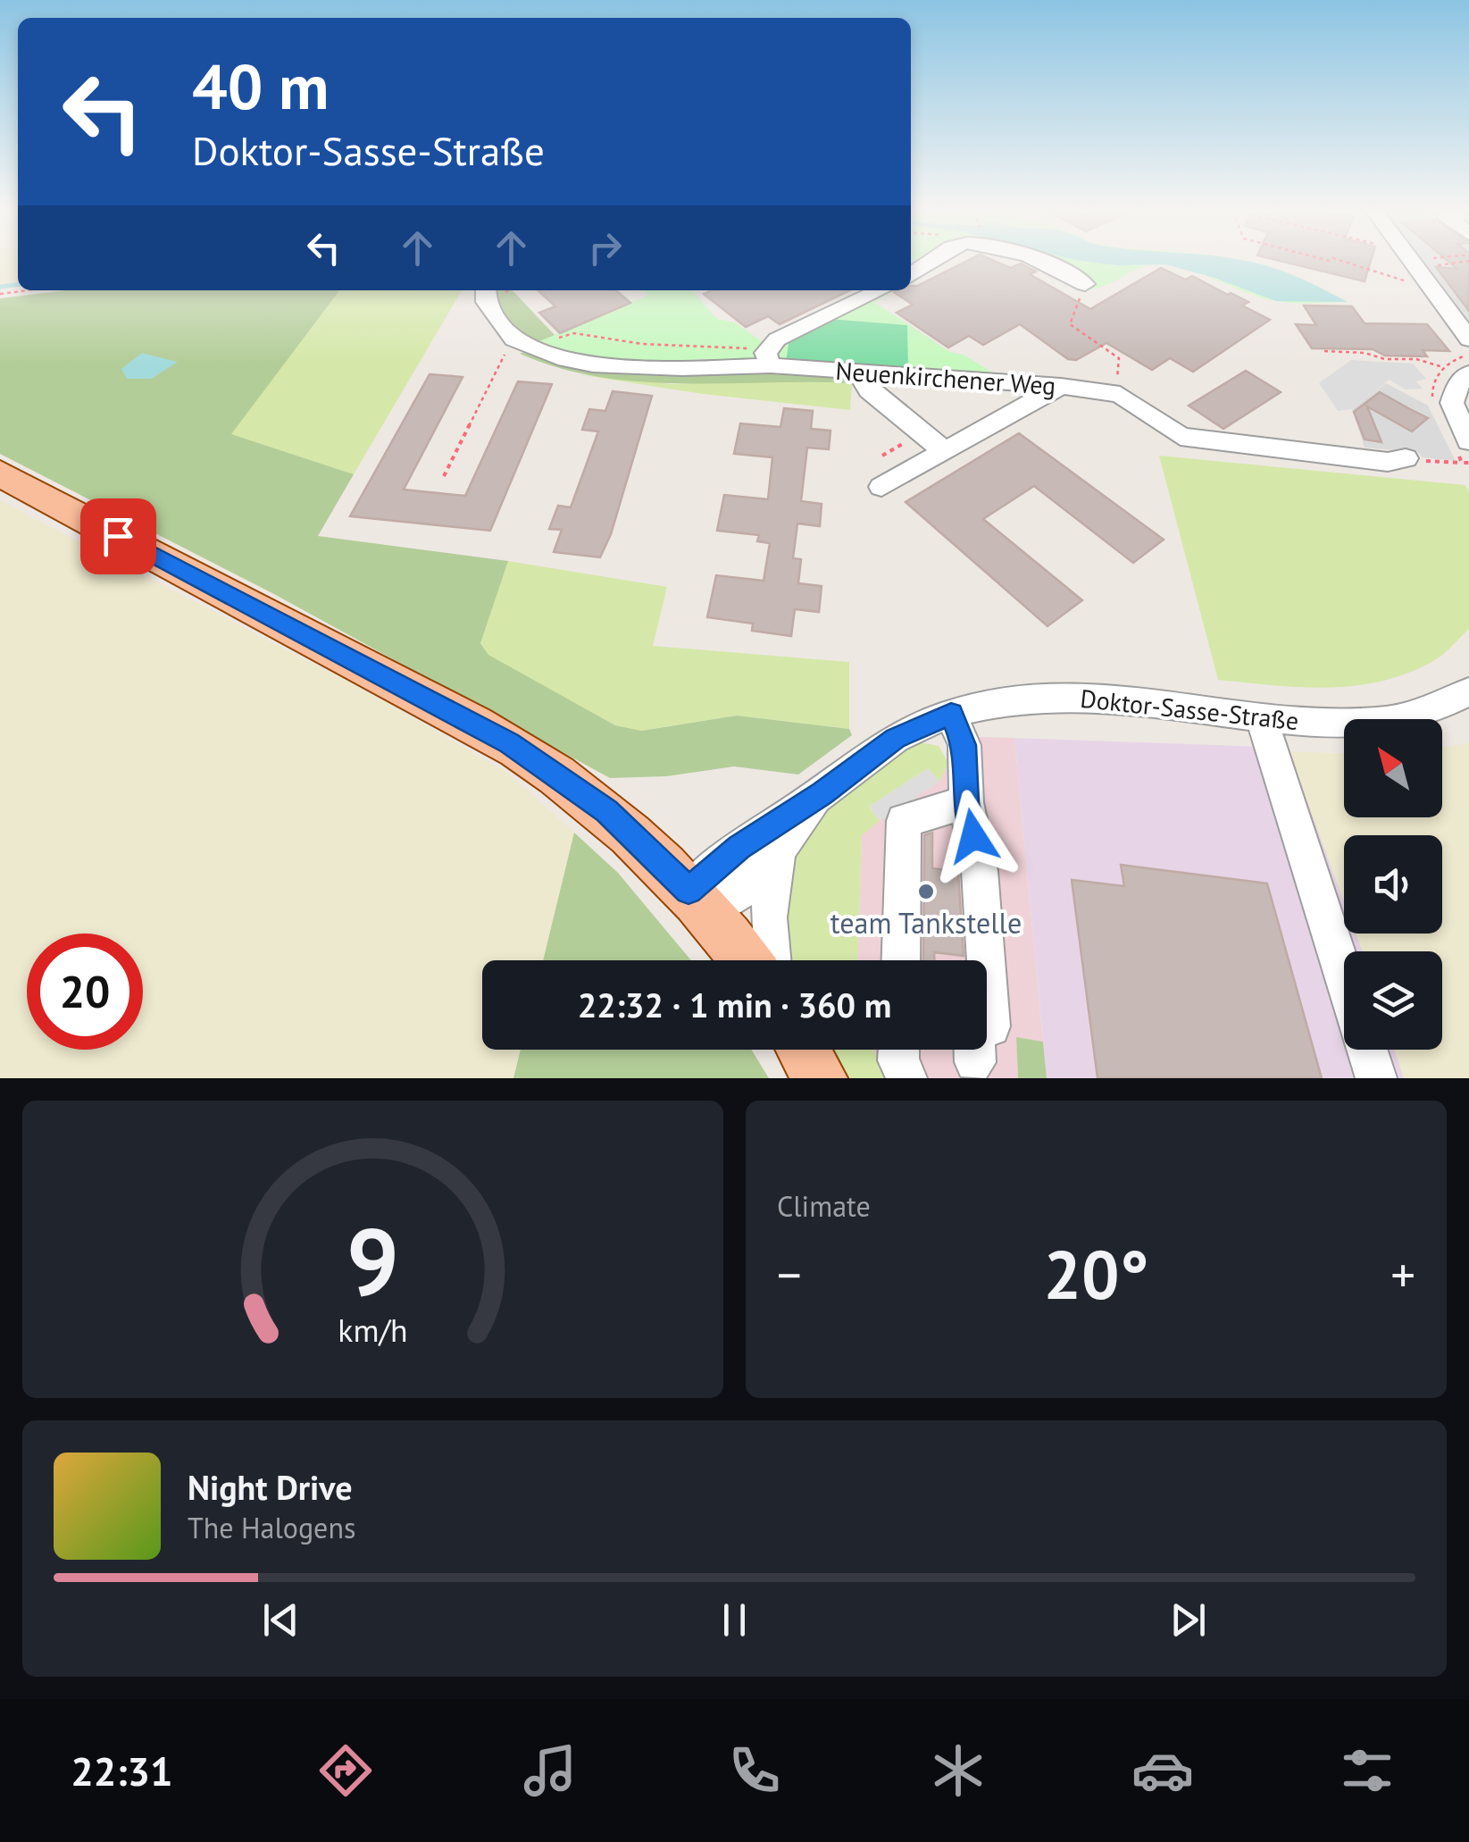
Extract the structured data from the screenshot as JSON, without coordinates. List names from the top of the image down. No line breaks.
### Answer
{"streets":{"street":["Neuenkirchener Weg","Doktor-Sasse-Straße"]},"places":["team Tankstelle"],"north":"top left","page":{"turn":["40 m","Doktor-Sasse-Straße"],"limit":"20","trip":"22:32 · 1 min · 360 m","tile":"Climate","heat":["−","20°","+"],"song":["Night Drive","The Halogens"],"tabs":"22:31","gauge":["9","km/h"]}}
